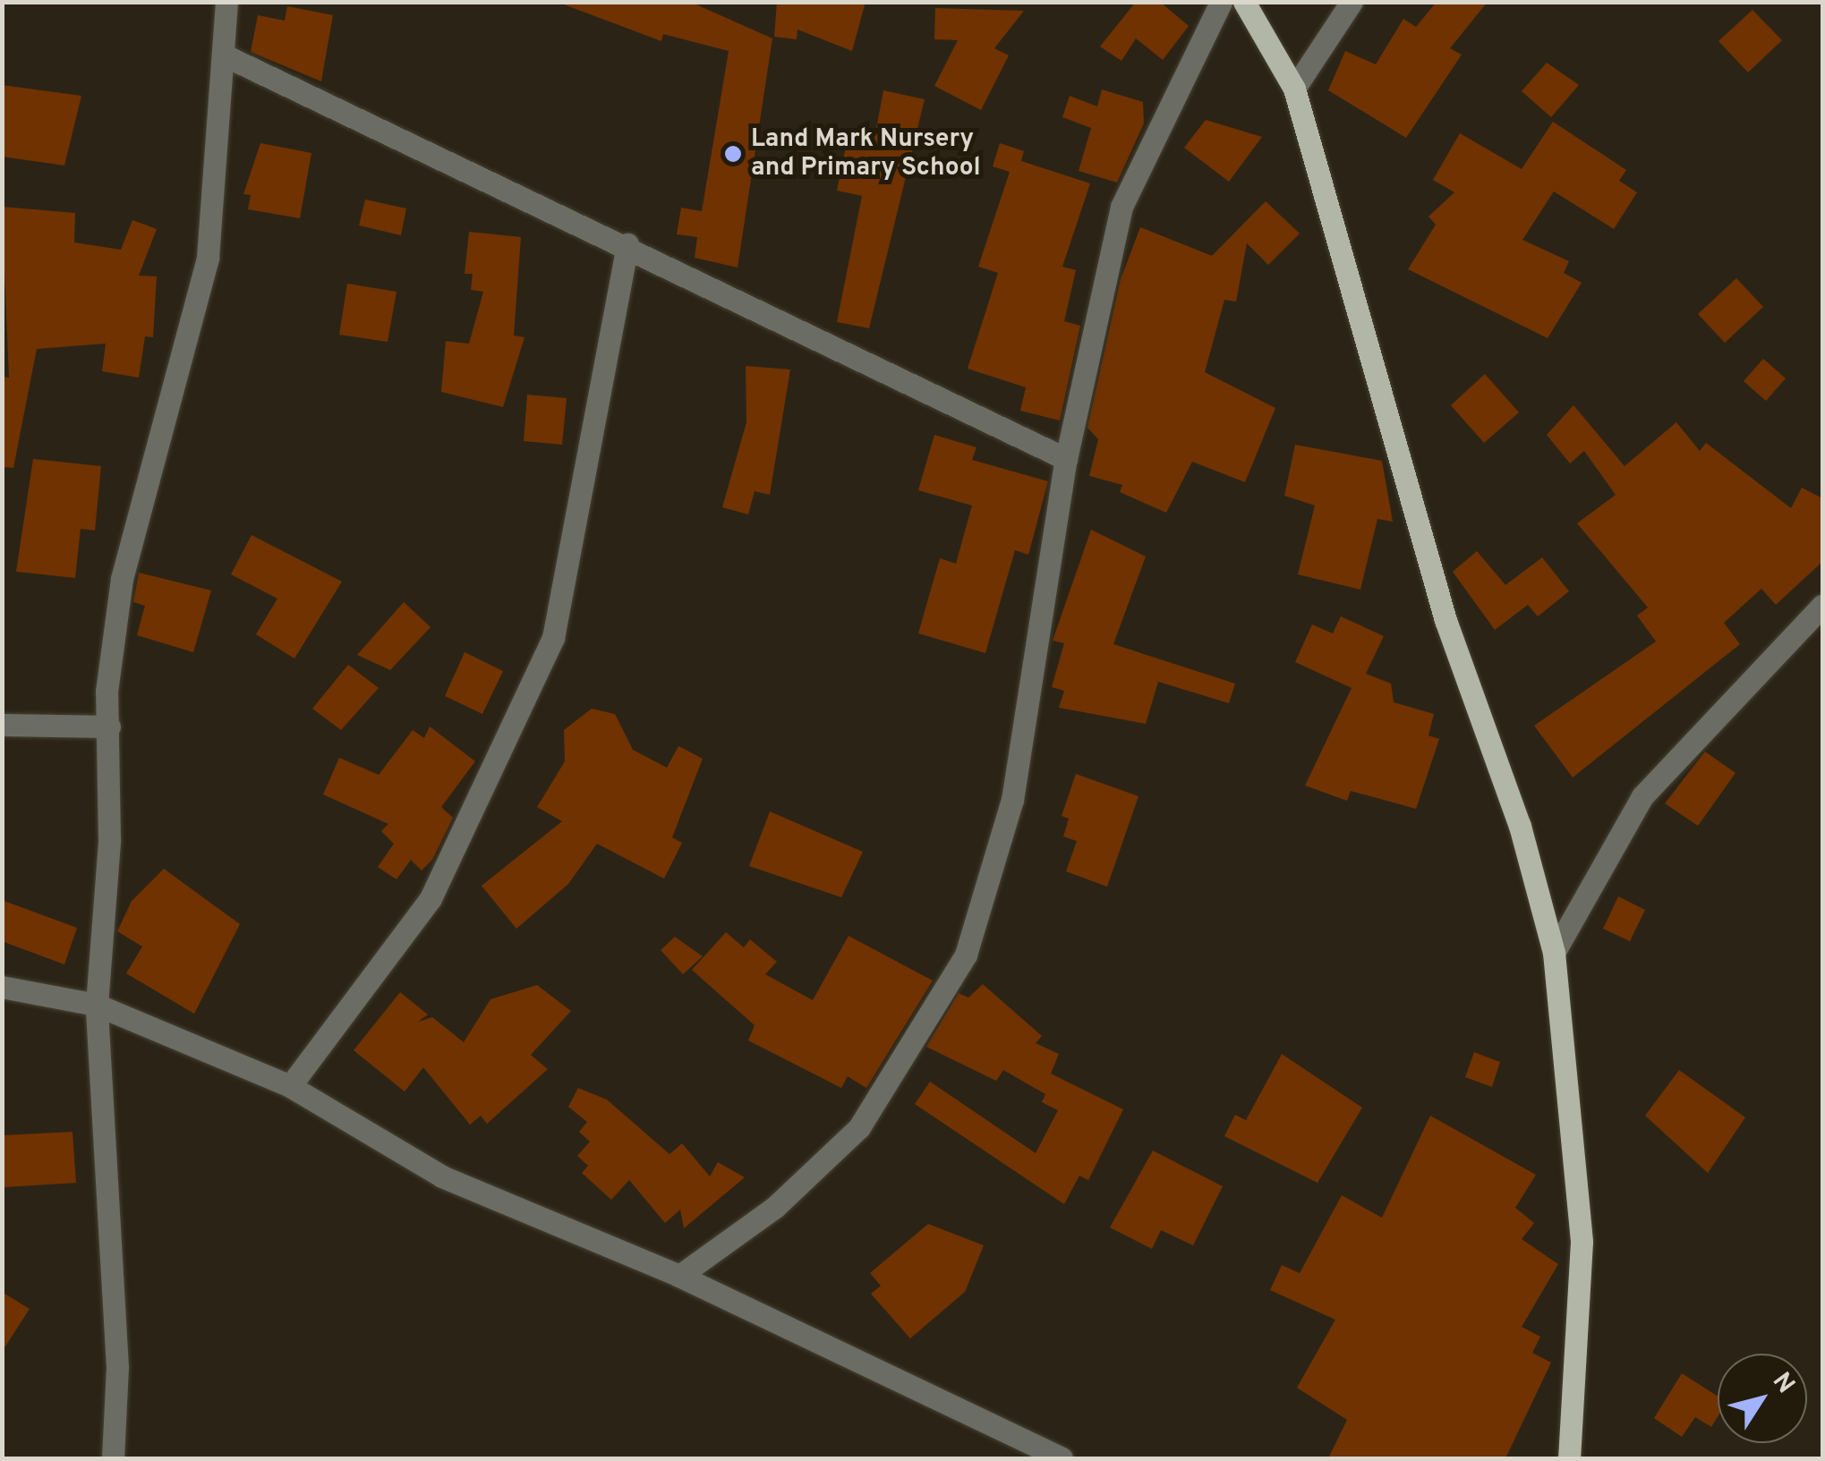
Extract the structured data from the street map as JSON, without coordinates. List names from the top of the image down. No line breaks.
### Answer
{"places":["Land Mark Nursery and Primary School"],"north":"top right"}
